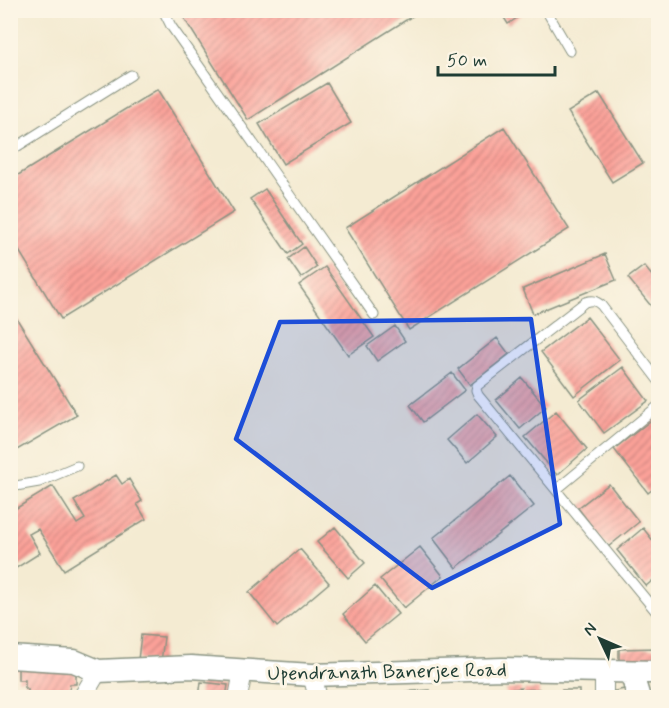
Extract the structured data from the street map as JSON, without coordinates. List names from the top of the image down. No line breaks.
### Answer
{"streets":{"street":["Upendranath Banerjee Road"]},"scale_bar":"50 m","north":"top left"}
